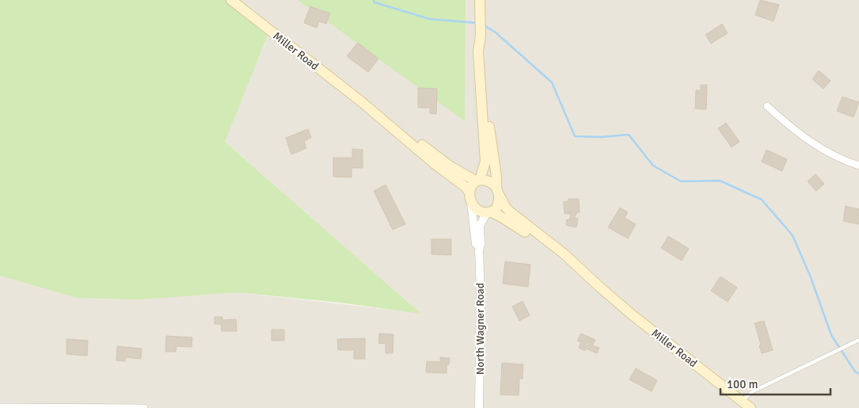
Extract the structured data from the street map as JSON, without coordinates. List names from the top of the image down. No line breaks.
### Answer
{"streets":{"main road":["Miller Road"],"street":["North Wagner Road"]},"crossings":[["Miller Road","North Wagner Road"]],"scale_bar":"100 m"}
